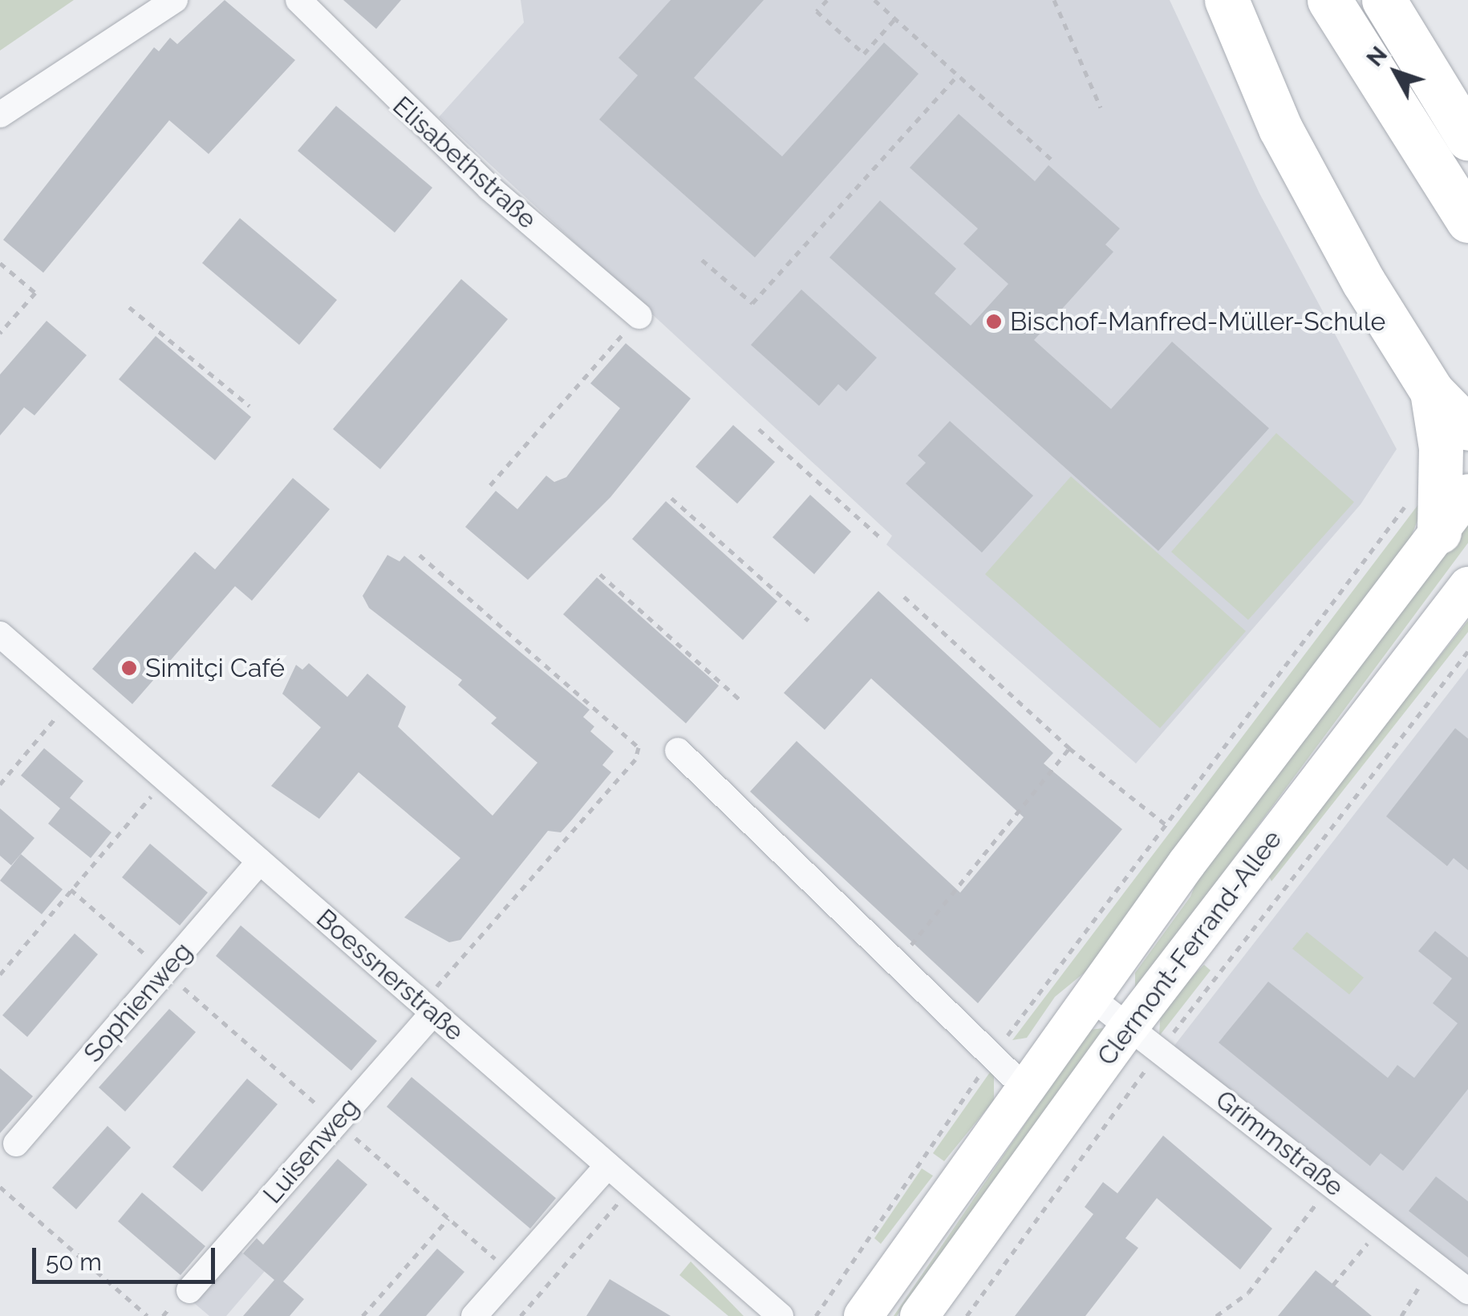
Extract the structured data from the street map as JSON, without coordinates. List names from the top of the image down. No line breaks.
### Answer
{"streets":{"street":["Elisabethstraße","Clermont-Ferrand-Allee","Boessnerstraße","Sophienweg","Grimmstraße","Luisenweg"]},"crossings":[["Clermont-Ferrand-Allee","Grimmstraße"],["Boessnerstraße","Sophienweg"],["Boessnerstraße","Luisenweg"]],"places":["Bischof-Manfred-Müller-Schule","Simitçi Café"],"scale_bar":"50 m","north":"top left"}
